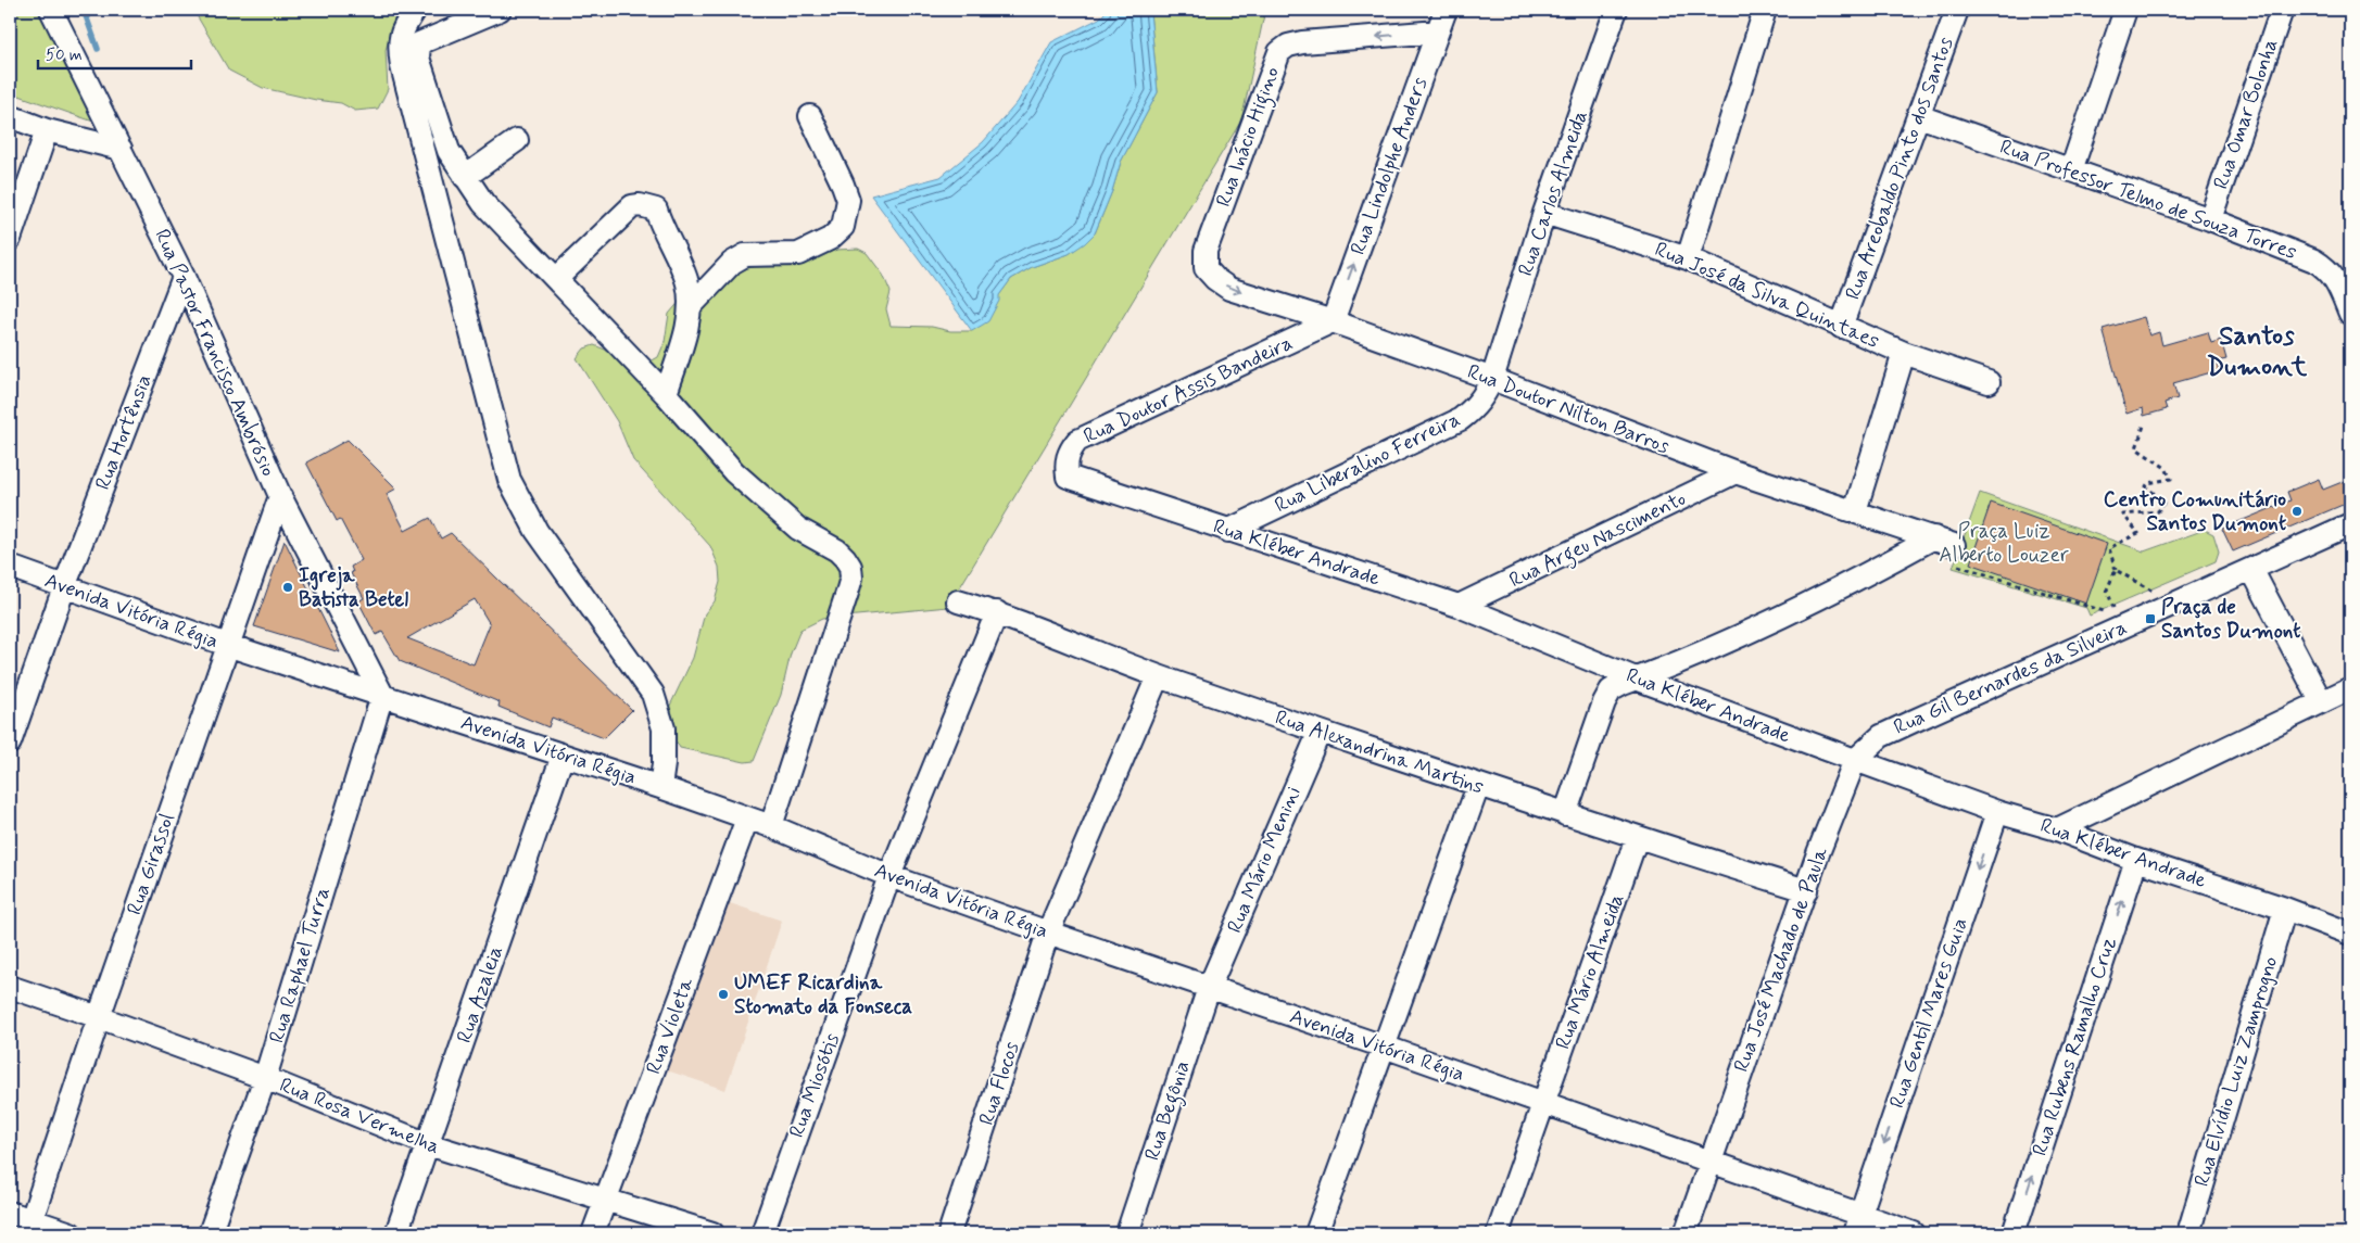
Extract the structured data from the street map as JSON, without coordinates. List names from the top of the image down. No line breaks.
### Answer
{"streets":{"street":["Rua Omar Bolonha","Rua Inácio Higino","Rua Lindolphe Anders","Rua Areobaldo Pinto dos Santos","Rua Carlos Almeida","Rua Professor Telmo de Souza Torres","Rua José da Silva Quintaes","Rua Pastor Francisco Ambrósio","Rua Doutor Assis Bandeira","Rua Doutor Nilton Barros","Rua Hortênsia","Rua Liberalino Ferreira","Rua Argeu Nascimento","Rua Kléber Andrade","Avenida Vitória Régia","Rua Gil Bernardes da Silveira","Rua Alexandrina Martins","Rua Mário Menini","Rua Girassol","Rua José Machado de Paula","Rua Raphael Turra","Rua Mário Almeida","Rua Azaleia","Rua Gentil Mares Guia","Rua Violeta","Rua Rubens Ramalho Cruz","Rua Elvídio Luiz Zamprogno","Rua Flocos","Rua Miosótis","Rua Begônia","Rua Rosa Vermelha"]},"crossings":[["Rua Omar Bolonha","Rua Professor Telmo de Souza Torres"],["Rua Inácio Higino","Rua Lindolphe Anders"],["Rua Inácio Higino","Rua Doutor Nilton Barros"],["Rua Lindolphe Anders","Rua Doutor Assis Bandeira"],["Rua Lindolphe Anders","Rua Doutor Nilton Barros"],["Rua Areobaldo Pinto dos Santos","Rua Professor Telmo de Souza Torres"],["Rua Areobaldo Pinto dos Santos","Rua José da Silva Quintaes"],["Rua Carlos Almeida","Rua José da Silva Quintaes"],["Rua Carlos Almeida","Rua Doutor Nilton Barros"],["Rua Carlos Almeida","Rua Liberalino Ferreira"],["Rua Pastor Francisco Ambrósio","Rua Hortênsia"],["Rua Pastor Francisco Ambrósio","Avenida Vitória Régia"],["Rua Pastor Francisco Ambrósio","Rua Girassol"],["Rua Pastor Francisco Ambrósio","Rua Raphael Turra"],["Rua Doutor Assis Bandeira","Rua Doutor Nilton Barros"],["Rua Doutor Assis Bandeira","Rua Kléber Andrade"],["Rua Doutor Nilton Barros","Rua Liberalino Ferreira"],["Rua Doutor Nilton Barros","Rua Argeu Nascimento"],["Rua Hortênsia","Avenida Vitória Régia"],["Rua Liberalino Ferreira","Rua Kléber Andrade"],["Rua Argeu Nascimento","Rua Kléber Andrade"],["Rua Kléber Andrade","Rua Gil Bernardes da Silveira"],["Rua Kléber Andrade","Rua José Machado de Paula"],["Rua Kléber Andrade","Rua Gentil Mares Guia"],["Rua Kléber Andrade","Rua Rubens Ramalho Cruz"],["Rua Kléber Andrade","Rua Elvídio Luiz Zamprogno"],["Avenida Vitória Régia","Rua Mário Menini"],["Avenida Vitória Régia","Rua Girassol"],["Avenida Vitória Régia","Rua José Machado de Paula"],["Avenida Vitória Régia","Rua Raphael Turra"],["Avenida Vitória Régia","Rua Mário Almeida"],["Avenida Vitória Régia","Rua Azaleia"],["Avenida Vitória Régia","Rua Gentil Mares Guia"],["Avenida Vitória Régia","Rua Violeta"],["Avenida Vitória Régia","Rua Flocos"],["Avenida Vitória Régia","Rua Miosótis"],["Avenida Vitória Régia","Rua Begônia"],["Rua Gil Bernardes da Silveira","Rua José Machado de Paula"],["Rua Alexandrina Martins","Rua Mário Menini"],["Rua Alexandrina Martins","Rua José Machado de Paula"],["Rua Alexandrina Martins","Rua Mário Almeida"],["Rua Alexandrina Martins","Rua Flocos"],["Rua Alexandrina Martins","Rua Miosótis"],["Rua Mário Menini","Rua Begônia"],["Rua Girassol","Rua Rosa Vermelha"],["Rua Raphael Turra","Rua Rosa Vermelha"],["Rua Azaleia","Rua Rosa Vermelha"],["Rua Violeta","Rua Rosa Vermelha"]],"one_way":["Rua Inácio Higino","Rua Lindolphe Anders","Rua Gentil Mares Guia","Rua Rubens Ramalho Cruz"],"districts":["Santos Dumont"],"parks":["Praça Luiz Alberto Louzer"],"places":{"other":["Centro Comunitário Santos Dumont","Igreja Batista Betel","UMEF Ricardina Stomato da Fonseca"],"transit":["Praça de Santos Dumont"]},"scale_bar":"50 m"}
